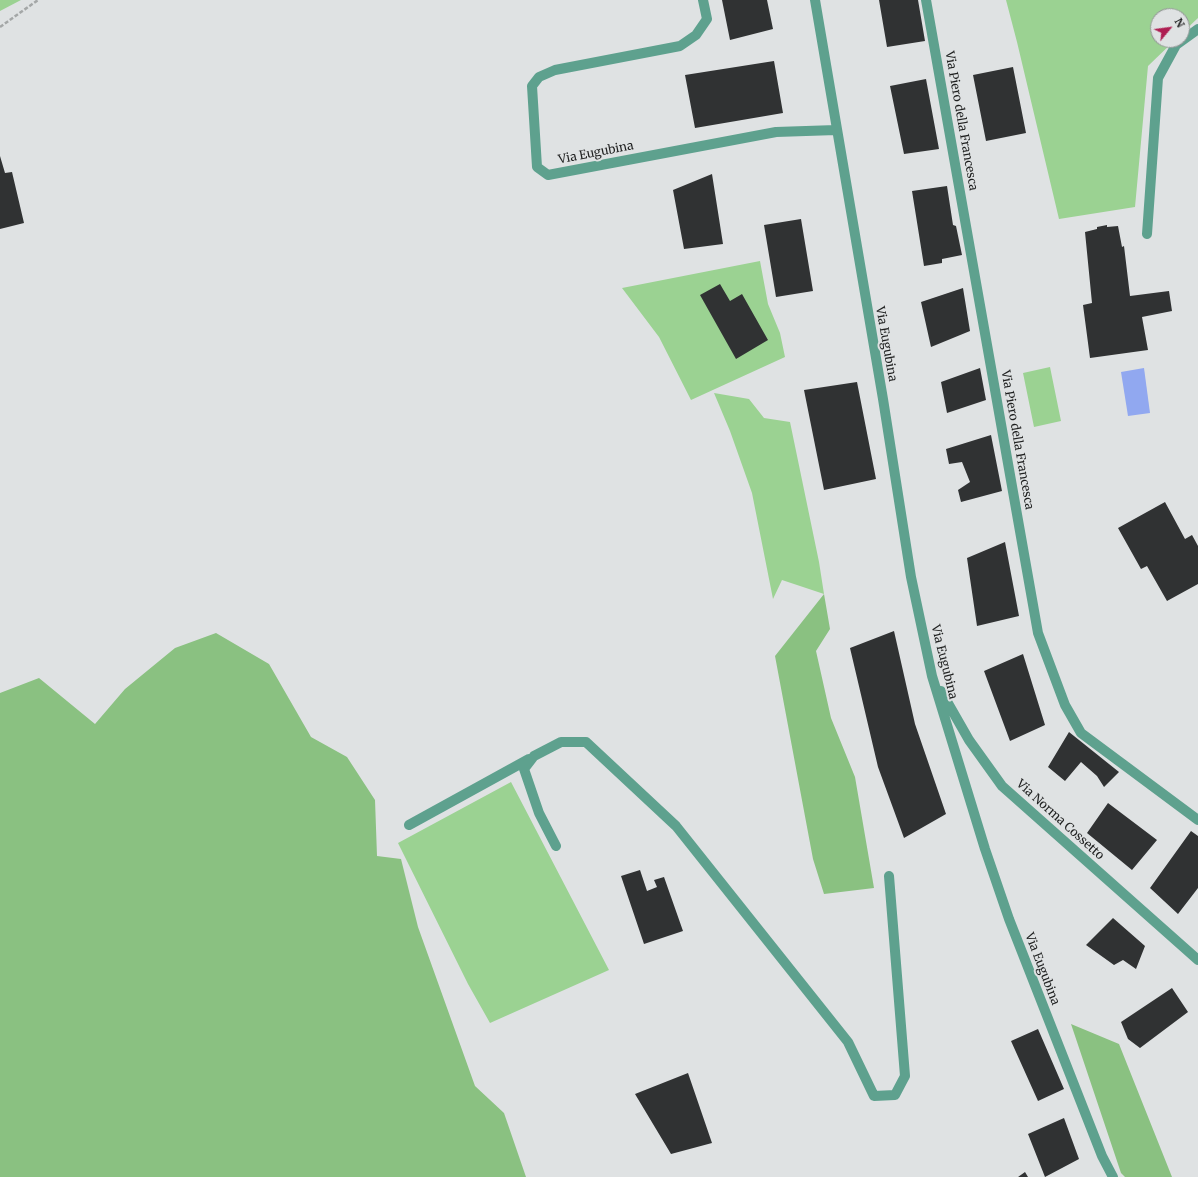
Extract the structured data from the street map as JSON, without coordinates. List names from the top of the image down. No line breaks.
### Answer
{"streets":{"street":["Via Piero della Francesca","Via Eugubina","Via Norma Cossetto"]},"crossings":[["Via Eugubina","Via Norma Cossetto"]],"north":"top right"}
